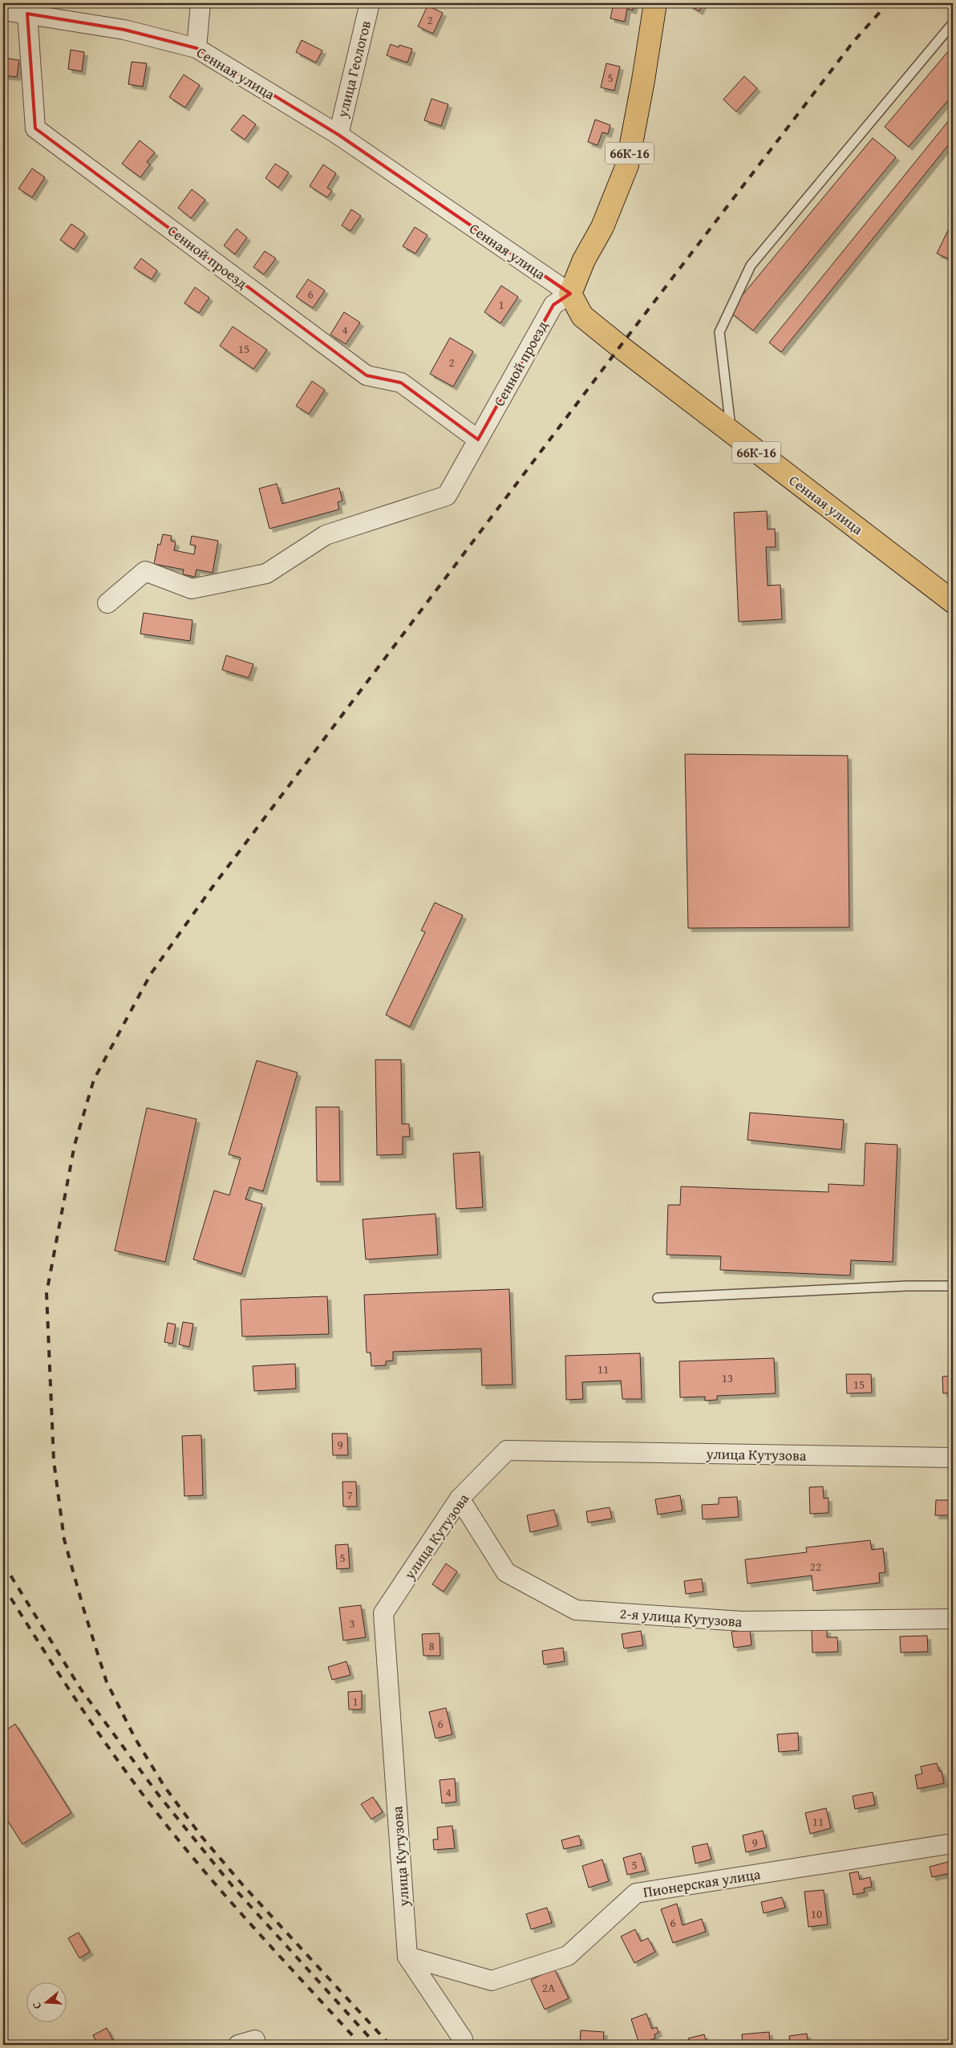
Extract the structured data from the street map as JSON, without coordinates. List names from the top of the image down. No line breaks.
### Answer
{"streets":{"main road":["Сенная улица","66К-16"],"street":["улица Геологов","Сенной проезд","улица Кутузова","2-я улица Кутузова","Пионерская улица"]},"crossings":[["улица Геологов","Сенная улица"],["Сенная улица","66К-16"],["Сенная улица","Сенной проезд"],["66К-16","Сенной проезд"],["улица Кутузова","2-я улица Кутузова"],["улица Кутузова","Пионерская улица"]],"house_numbers":["2","5","6","1","4","15","2","11","13","15","9","7","5","22","3","8","1","6","4","11","9","5","10","6","2А"],"north":"left"}
